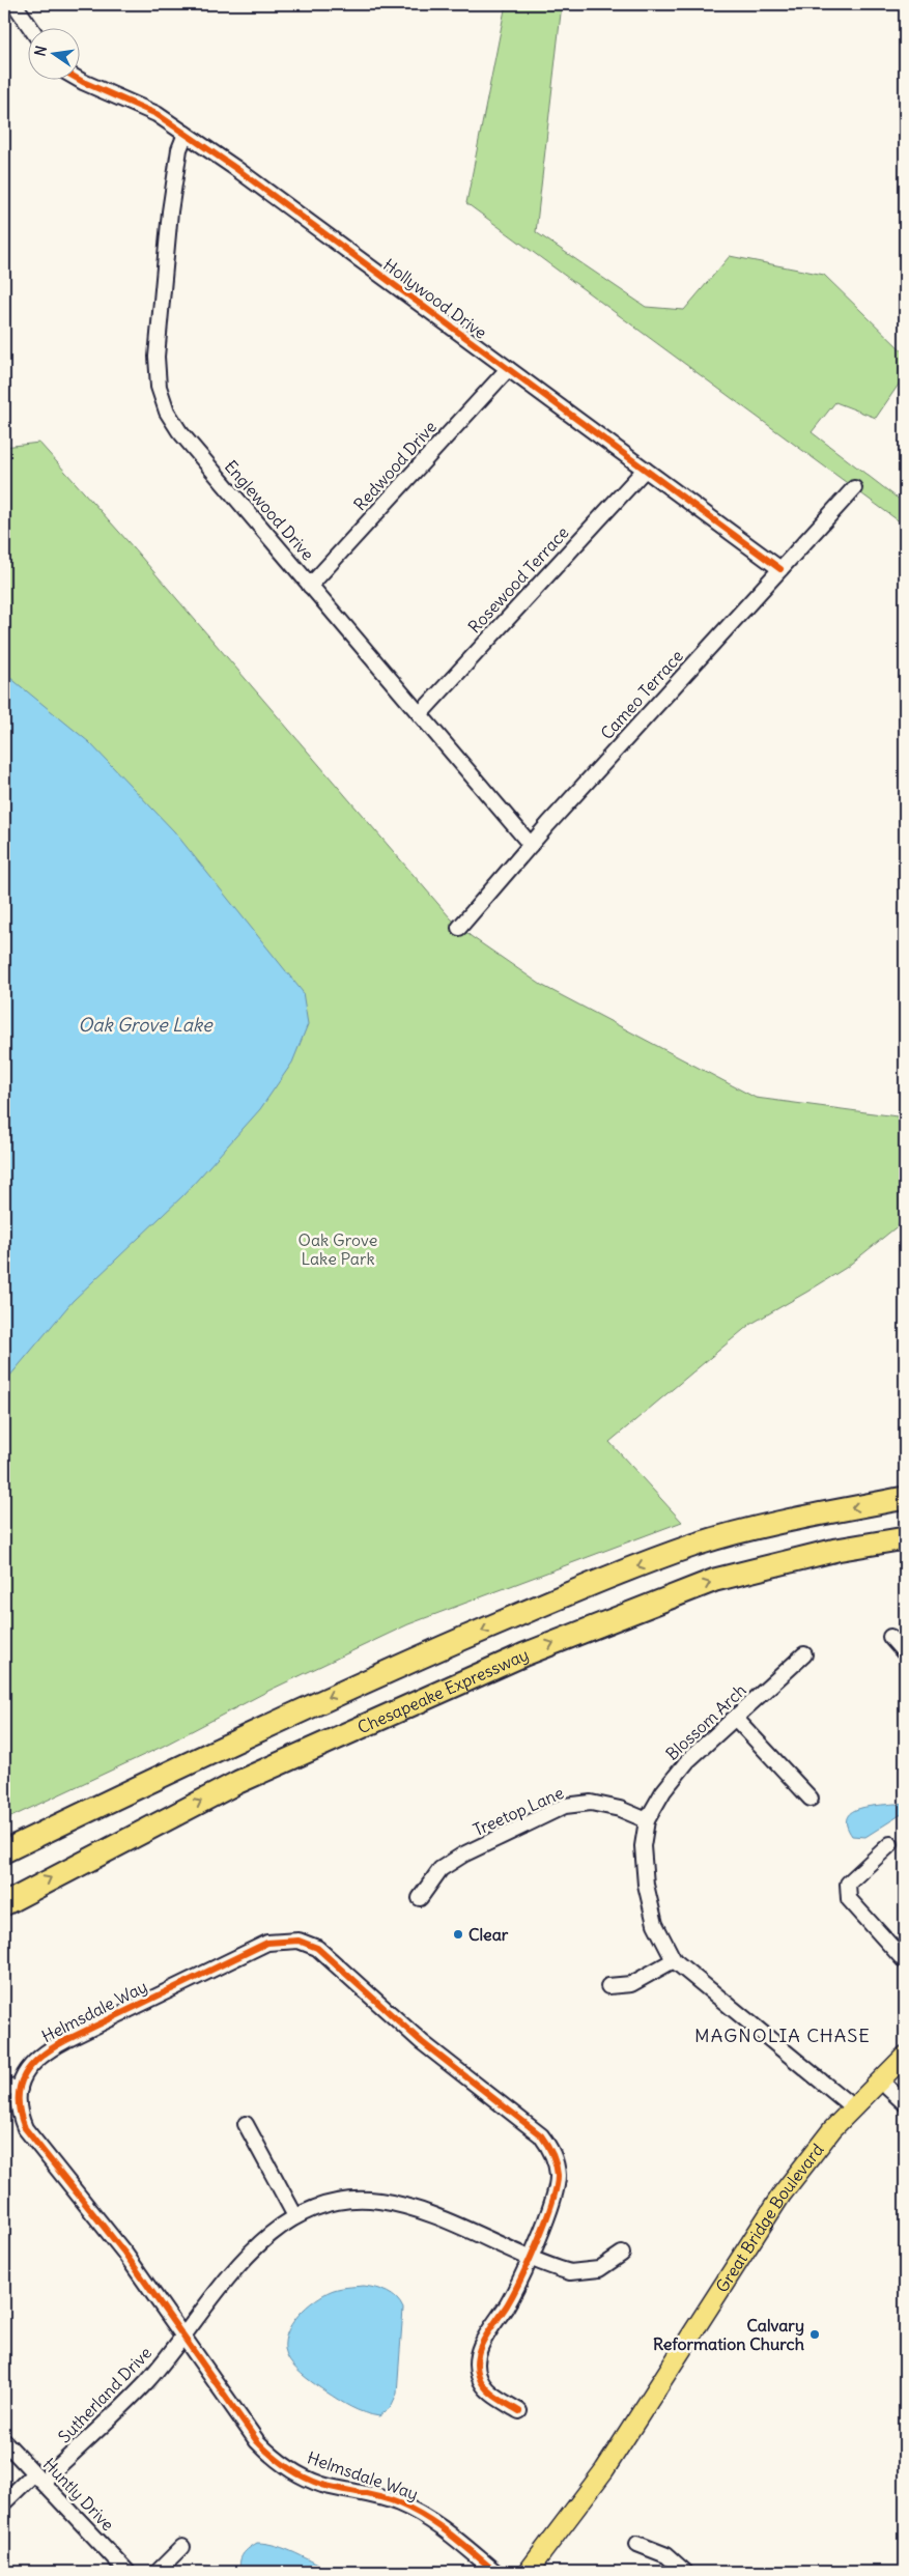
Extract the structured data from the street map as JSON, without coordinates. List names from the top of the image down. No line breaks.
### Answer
{"streets":{"highway":["Chesapeake Expressway"],"main road":["Great Bridge Boulevard"],"street":["Hollywood Drive","Redwood Drive","Englewood Drive","Rosewood Terrace","Cameo Terrace","Blossom Arch","Treetop Lane","Helmsdale Way","Sutherland Drive","Huntly Drive"]},"crossings":[["Hollywood Drive","Redwood Drive"],["Hollywood Drive","Englewood Drive"],["Hollywood Drive","Rosewood Terrace"],["Hollywood Drive","Cameo Terrace"],["Redwood Drive","Englewood Drive"],["Englewood Drive","Rosewood Terrace"],["Englewood Drive","Cameo Terrace"],["Blossom Arch","Treetop Lane"],["Blossom Arch","Great Bridge Boulevard"],["Helmsdale Way","Sutherland Drive"],["Sutherland Drive","Huntly Drive"]],"districts":["MAGNOLIA CHASE"],"water":["Oak Grove Lake"],"parks":["Oak Grove Lake Park"],"places":["Clear","Calvary Reformation Church"],"north":"left"}
